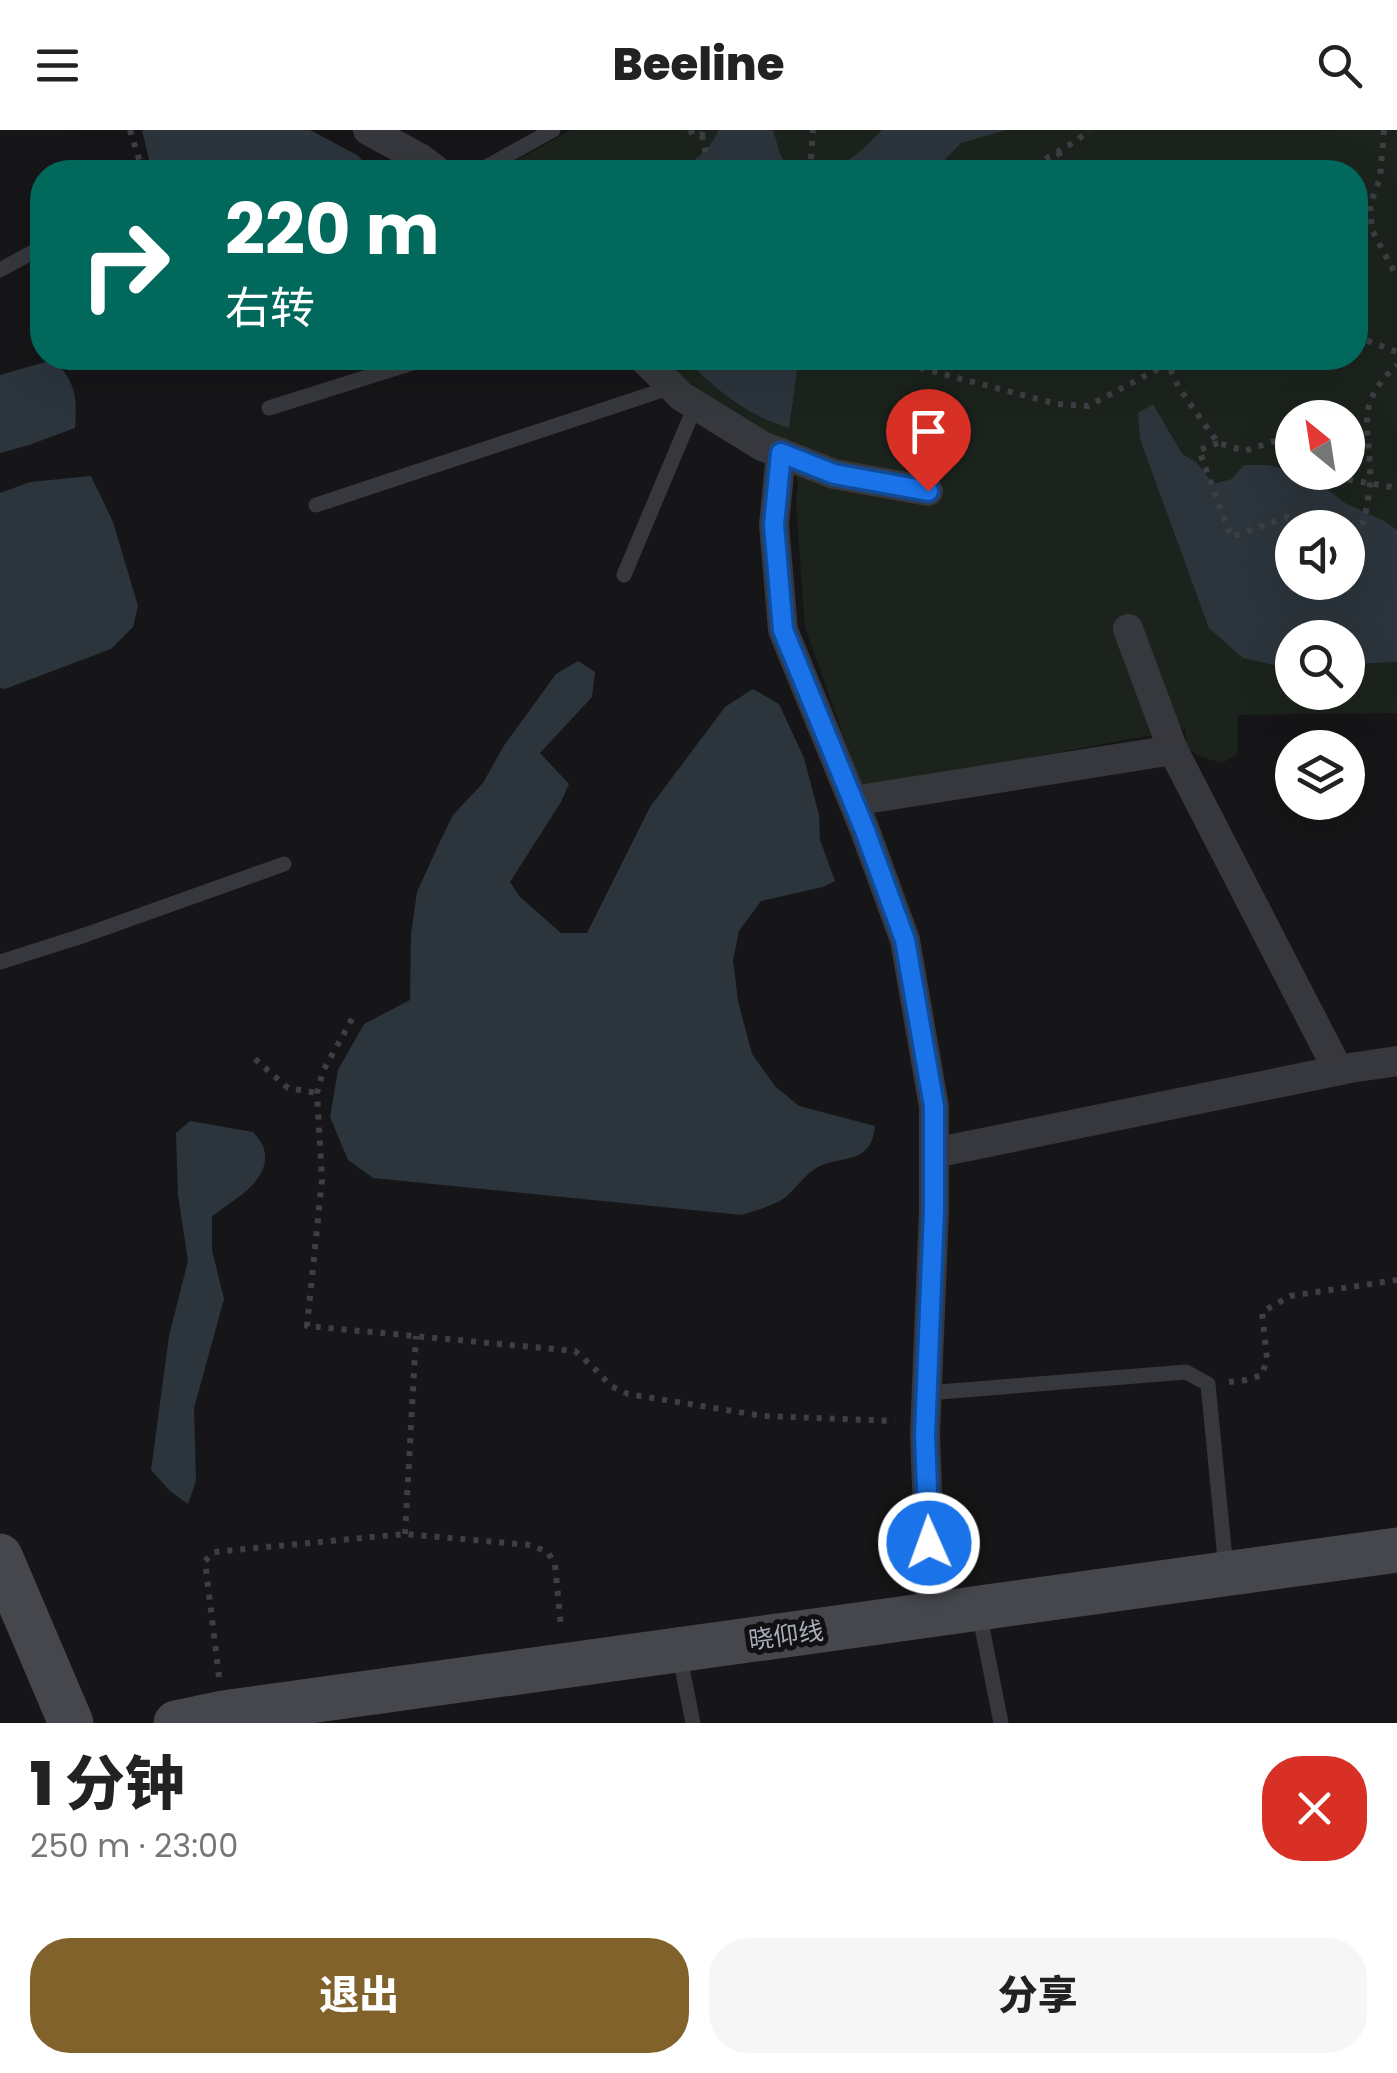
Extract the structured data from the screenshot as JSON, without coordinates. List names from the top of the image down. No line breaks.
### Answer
{"streets":{"main road":["晓仰线"]},"north":"top left","page":{"header":"Beeline","turn":["220 m","右转"],"heading":["1 分钟","250 m · 23:00"],"buttons":["退出","分享"]}}
